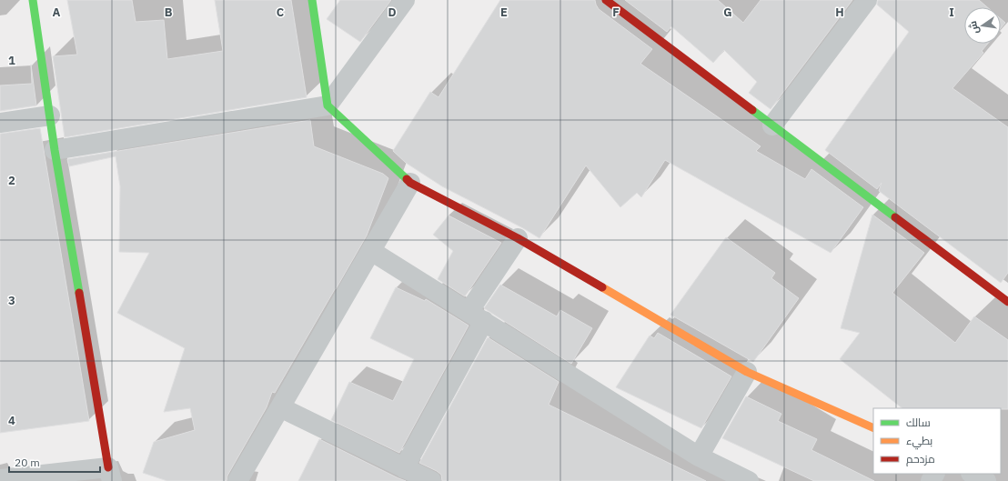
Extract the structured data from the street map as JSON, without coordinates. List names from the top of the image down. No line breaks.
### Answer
{"legend":["سالك","بطيء","مزدحم"],"scale_bar":"20 m","north":"left","grid":{"columns":["A","B","C","D","E","F","G","H","I"],"rows":["1","2","3","4"]}}
